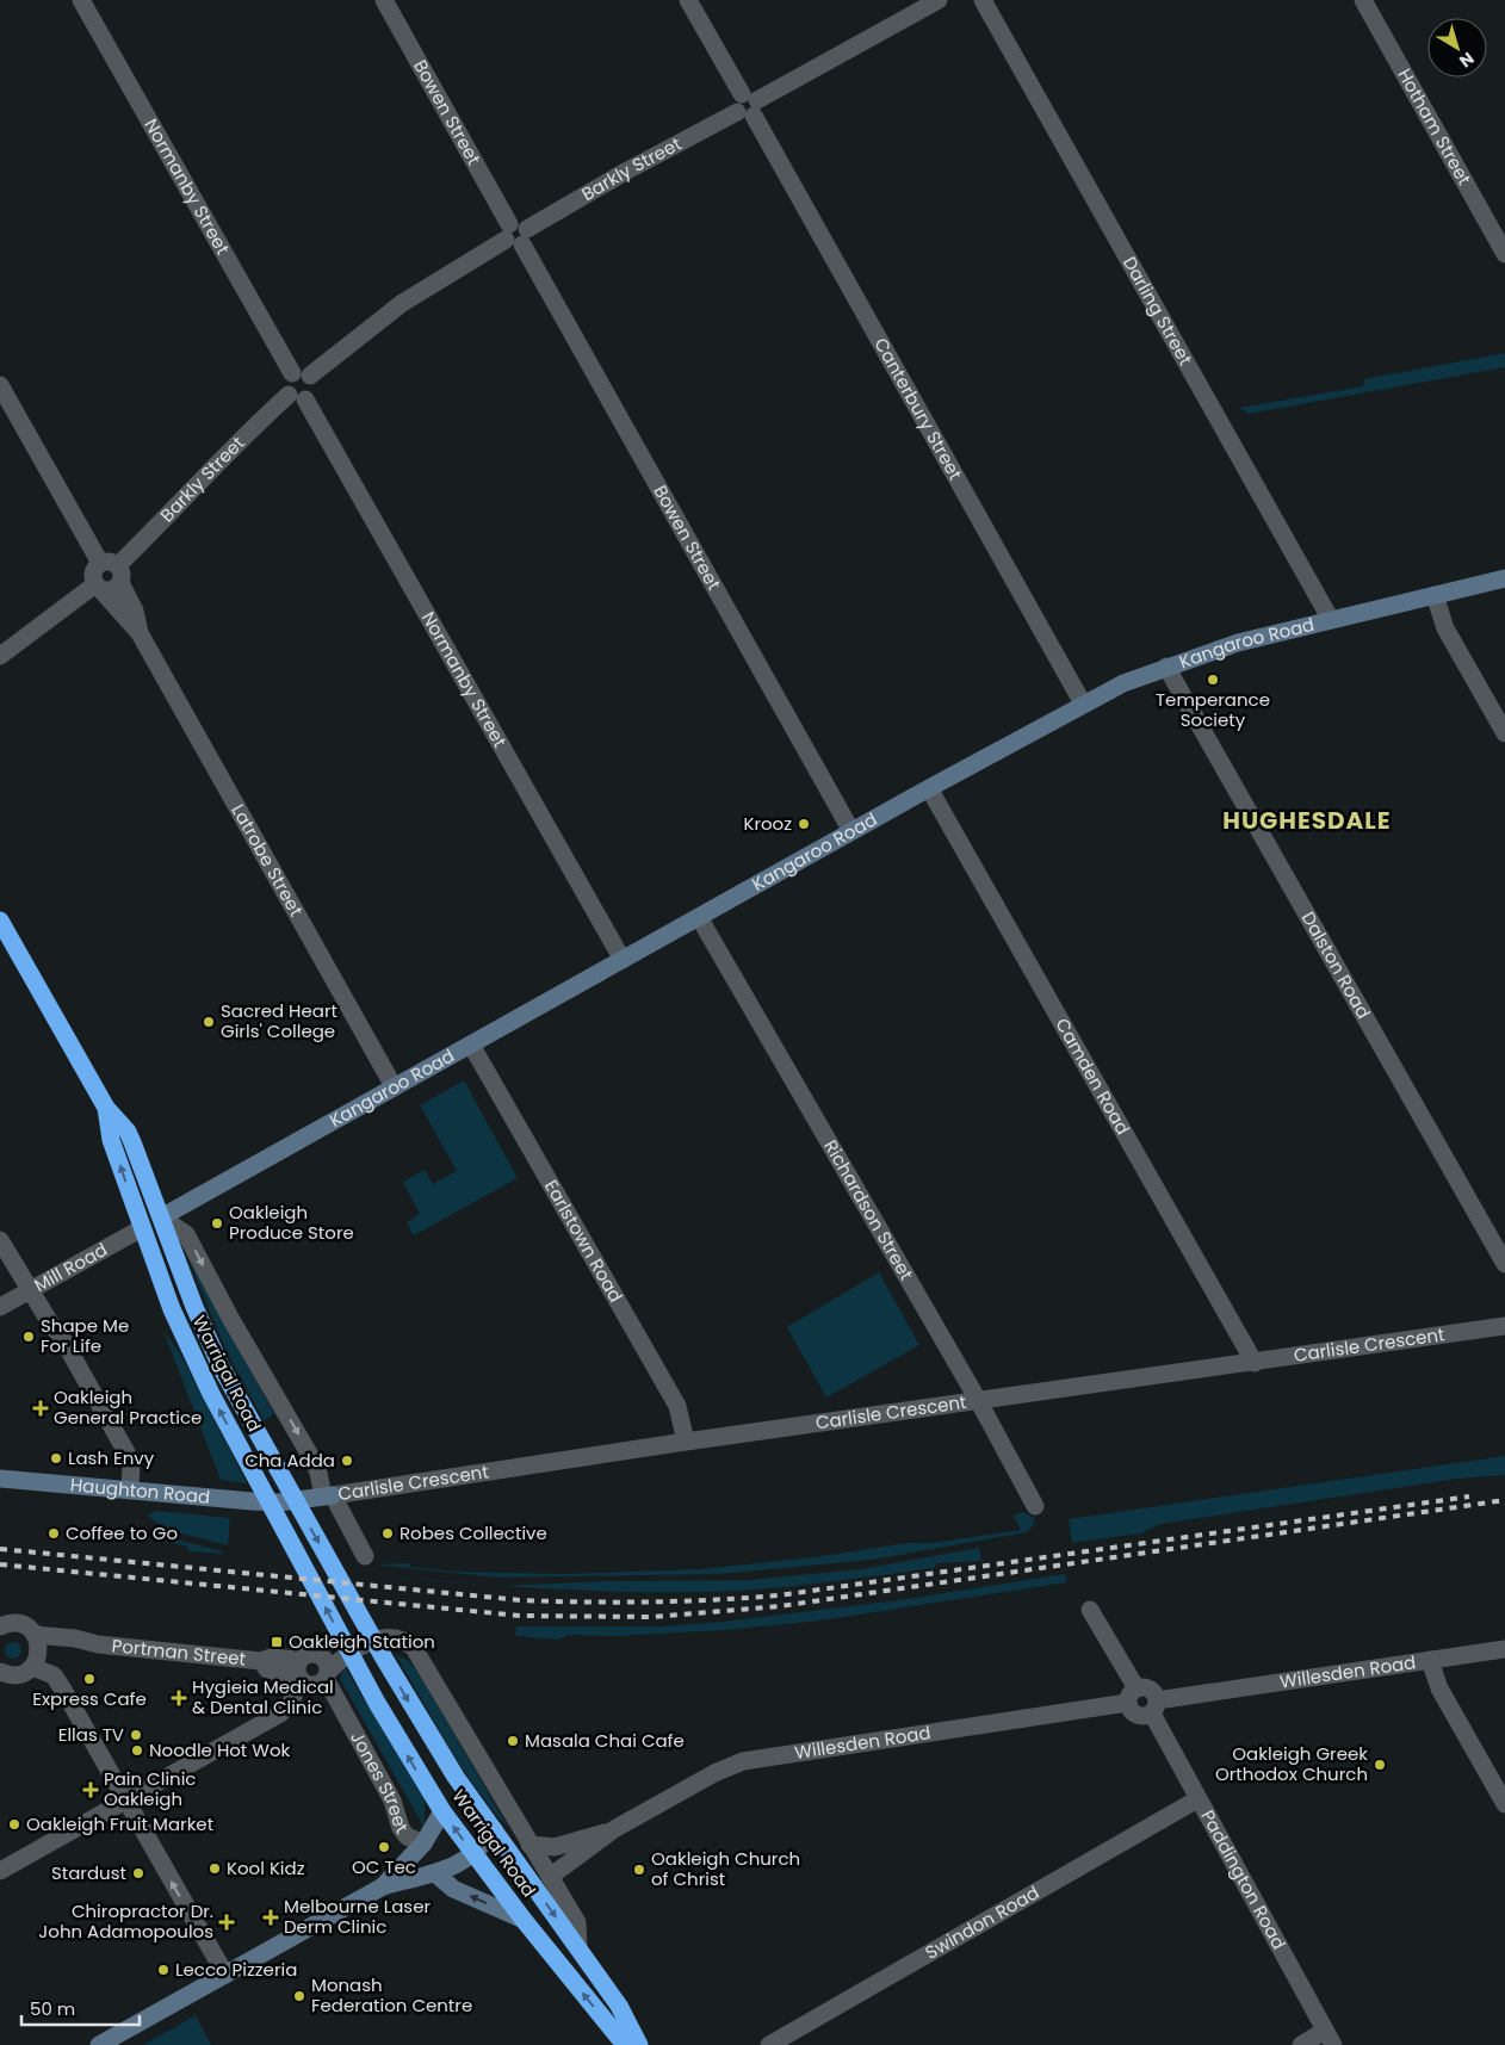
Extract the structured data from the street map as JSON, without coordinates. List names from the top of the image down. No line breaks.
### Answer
{"streets":{"highway":["Warrigal Road"],"street":["Bowen Street","Hotham Street","Barkly Street","Normanby Street","Darling Street","Canterbury Street","Kangaroo Road","Latrobe Street","Dalston Road","Camden Road","Richardson Street","Earlstown Road","Mill Road","Carlisle Crescent","Haughton Road","Portman Street","Willesden Road","Jones Street","Paddington Road","Swindon Road"]},"crossings":[["Bowen Street","Barkly Street"],["Bowen Street","Kangaroo Road"],["Barkly Street","Normanby Street"],["Barkly Street","Canterbury Street"],["Barkly Street","Latrobe Street"],["Normanby Street","Kangaroo Road"],["Darling Street","Kangaroo Road"],["Canterbury Street","Kangaroo Road"],["Kangaroo Road","Latrobe Street"],["Kangaroo Road","Dalston Road"],["Kangaroo Road","Camden Road"],["Kangaroo Road","Richardson Street"],["Kangaroo Road","Earlstown Road"],["Kangaroo Road","Warrigal Road"],["Camden Road","Carlisle Crescent"],["Richardson Street","Carlisle Crescent"],["Earlstown Road","Carlisle Crescent"],["Mill Road","Warrigal Road"],["Carlisle Crescent","Warrigal Road"],["Carlisle Crescent","Haughton Road"],["Warrigal Road","Willesden Road"],["Warrigal Road","Jones Street"],["Willesden Road","Paddington Road"],["Paddington Road","Swindon Road"]],"districts":["HUGHESDALE"],"places":{"other":["Temperance Society","Krooz","Sacred Heart Girls' College","Oakleigh Produce Store","Shape Me For Life","Lash Envy","Cha Adda","Coffee to Go","Robes Collective","Express Cafe","Ellas TV","Masala Chai Cafe","Noodle Hot Wok","Oakleigh Greek Orthodox Church","Oakleigh Fruit Market","OC Tec","Kool Kidz","Oakleigh Church of Christ","Stardust","Lecco Pizzeria","Monash Federation Centre"],"health":["Oakleigh General Practice","Hygieia Medical & Dental Clinic","Pain Clinic Oakleigh","Melbourne Laser Derm Clinic","Chiropractor Dr. John Adamopoulos"],"transit":["Oakleigh Station"]},"scale_bar":"50 m","north":"bottom right"}
